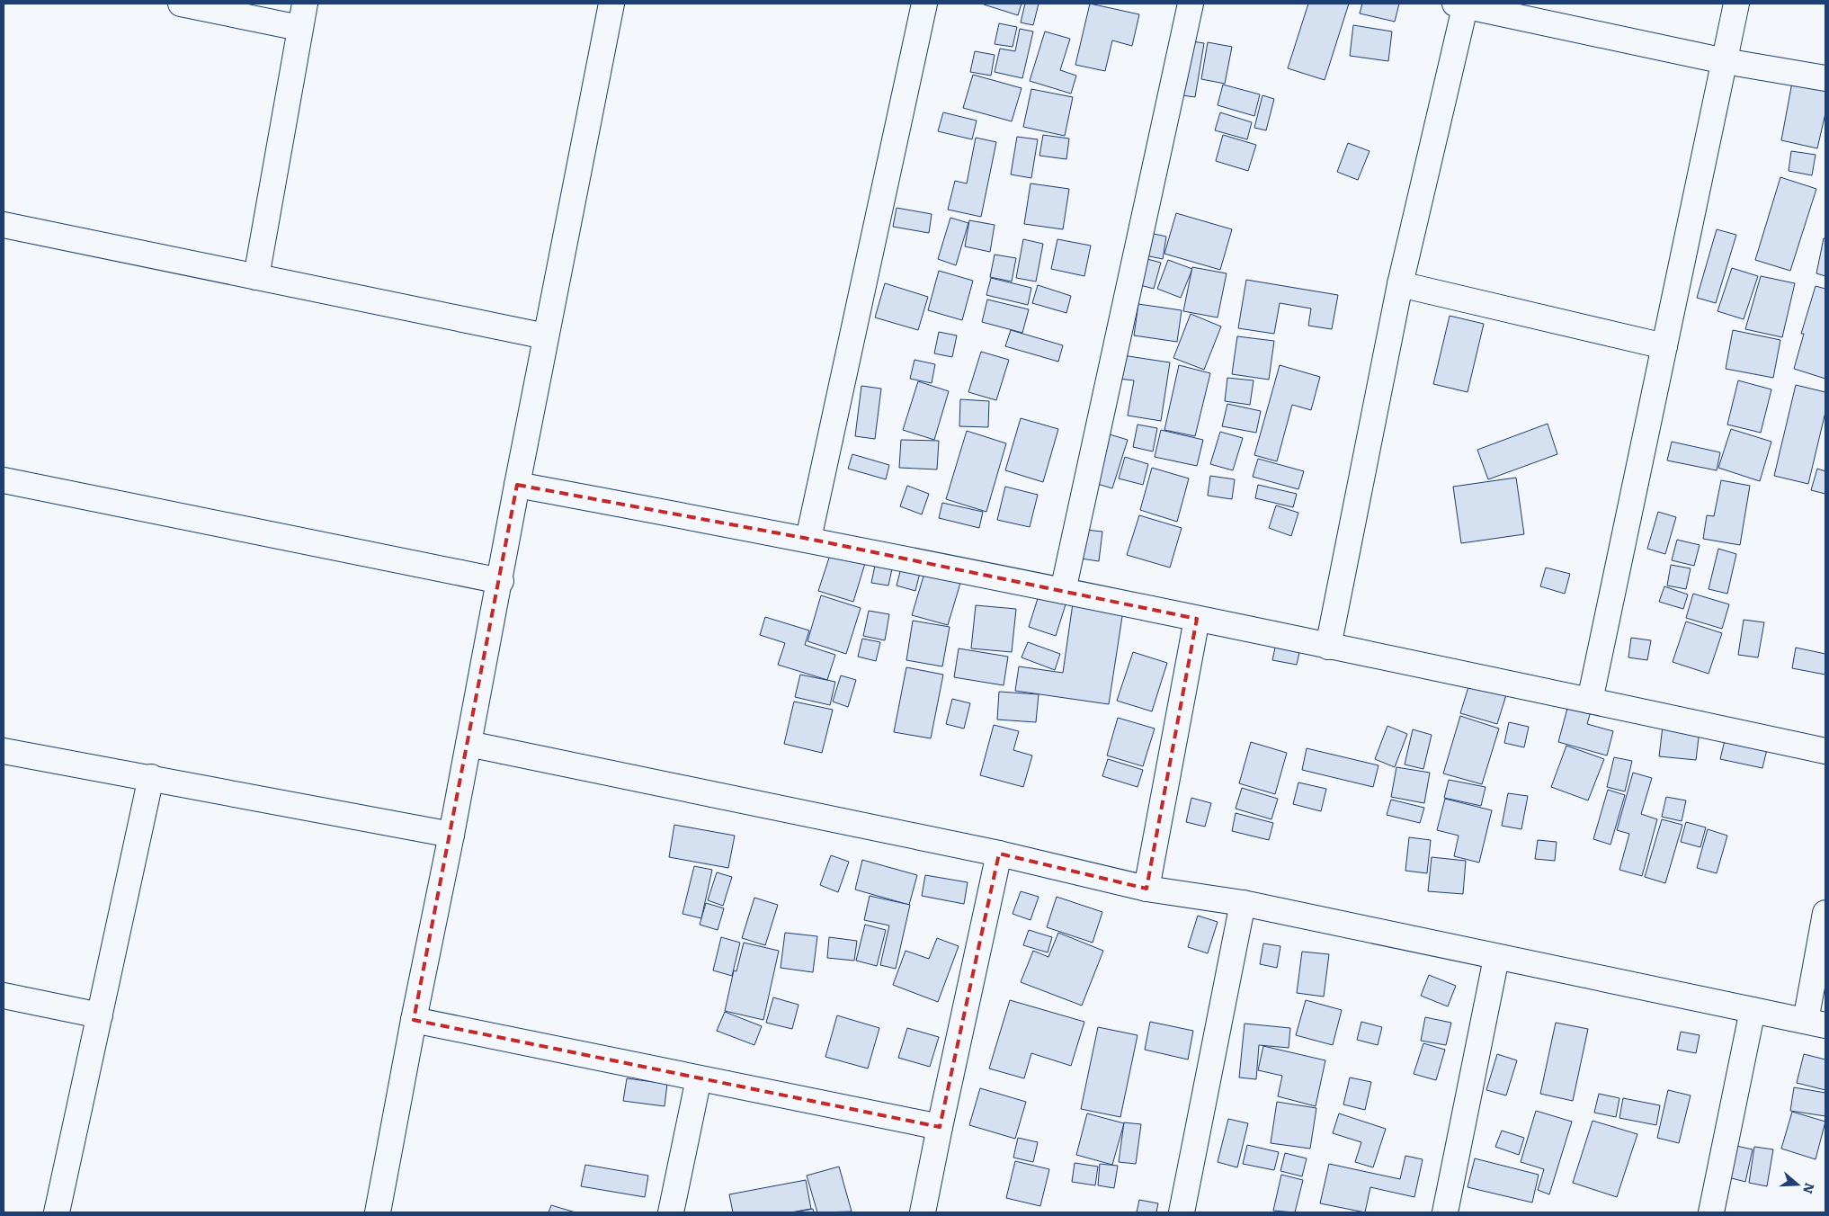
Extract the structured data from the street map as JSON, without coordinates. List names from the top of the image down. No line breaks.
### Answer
{"north":"right"}
